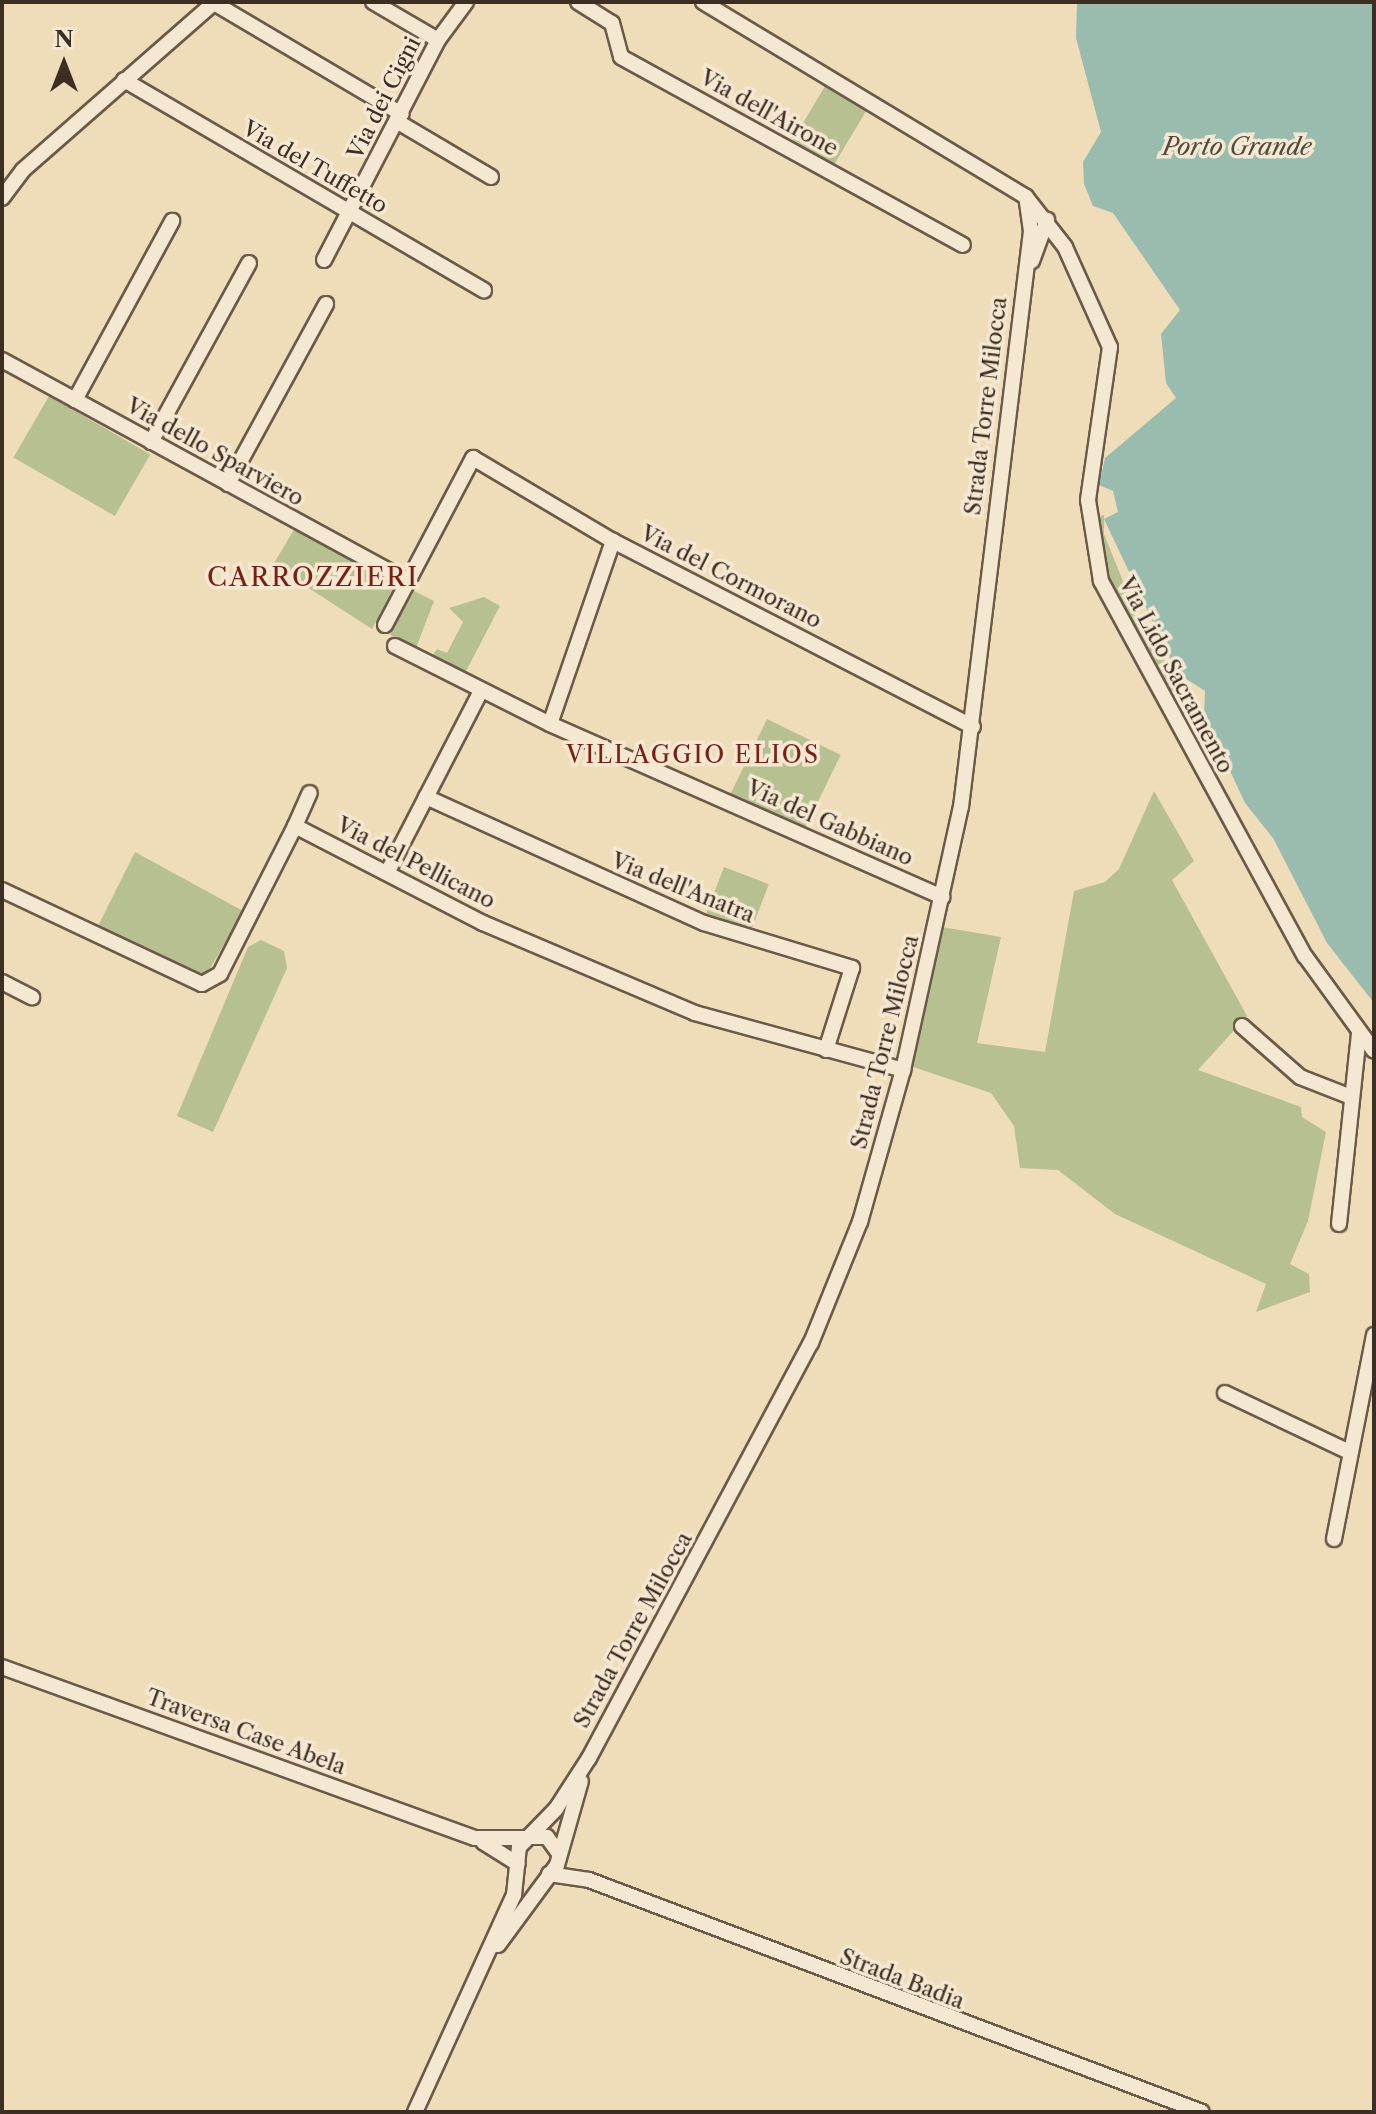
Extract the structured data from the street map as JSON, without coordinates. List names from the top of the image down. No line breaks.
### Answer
{"streets":{"street":["Via dei Cigni","Via dell'Airone","Via del Tuffetto","Strada Torre Milocca","Via dello Sparviero","Via del Cormorano","Via Lido Sacramento","Via del Gabbiano","Via del Pellicano","Via dell'Anatra","Traversa Case Abela","Strada Badia"]},"crossings":[["Via dei Cigni","Via del Tuffetto"],["Strada Torre Milocca","Via del Cormorano"],["Strada Torre Milocca","Via Lido Sacramento"],["Strada Torre Milocca","Via del Gabbiano"],["Strada Torre Milocca","Via del Pellicano"],["Via dello Sparviero","Via del Cormorano"],["Via del Pellicano","Via dell'Anatra"]],"districts":["CARROZZIERI","VILLAGGIO ELIOS"],"water":["Porto Grande"],"north":"top"}
